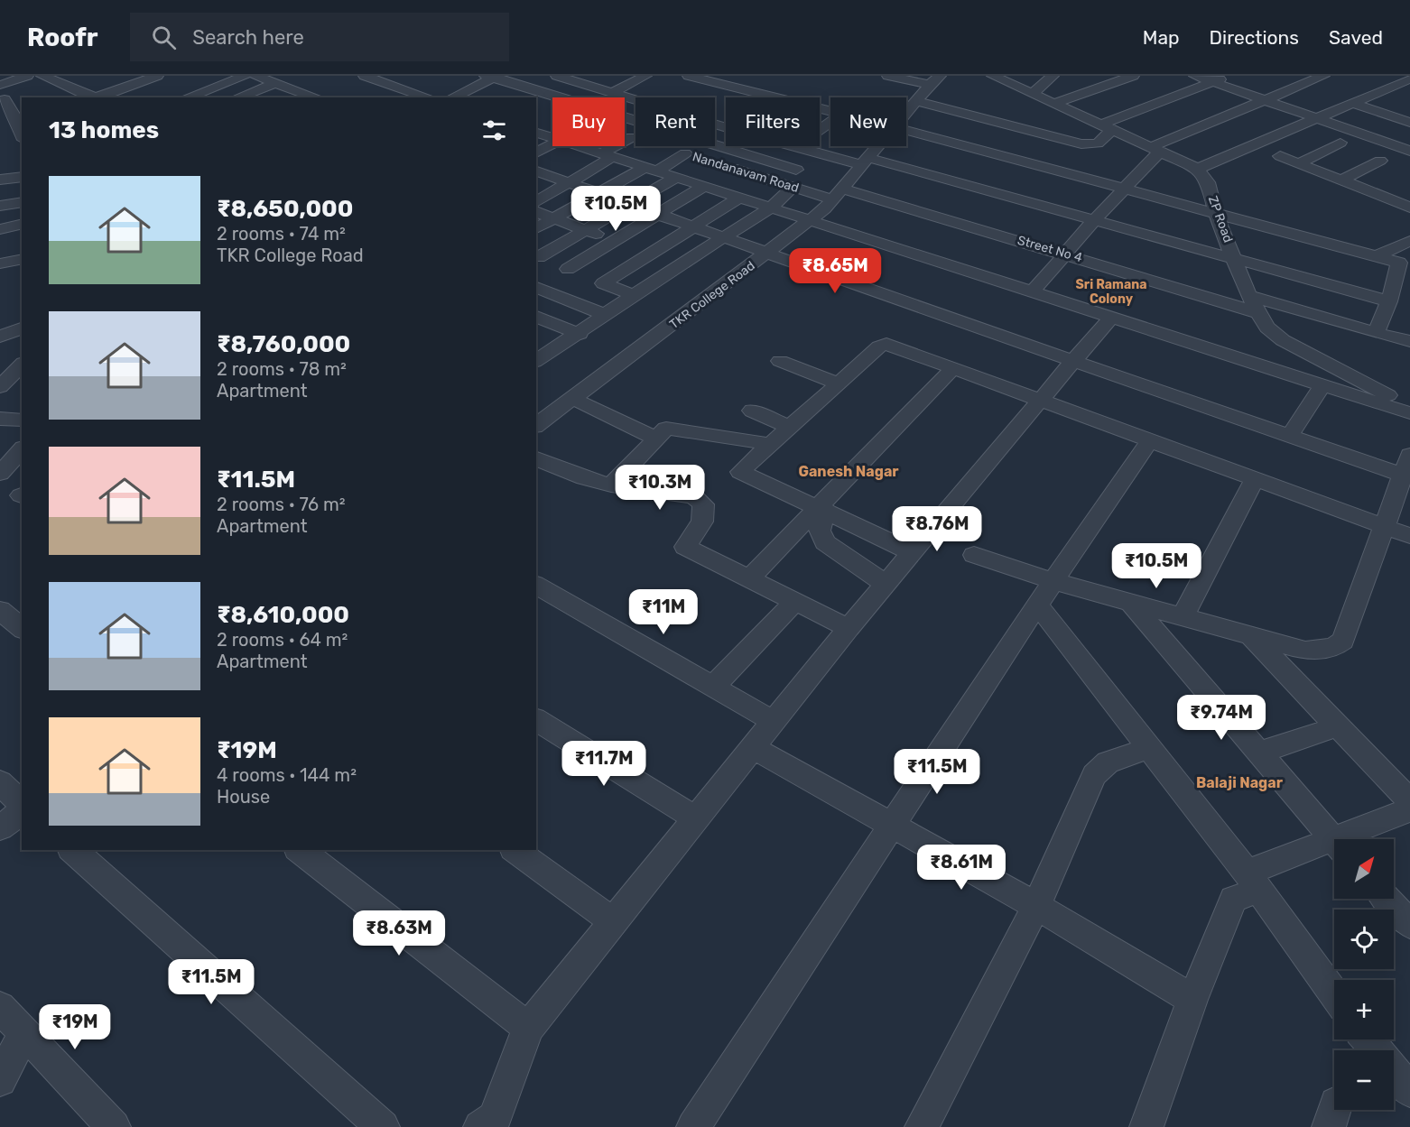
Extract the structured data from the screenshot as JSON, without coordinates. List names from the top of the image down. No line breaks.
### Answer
{"streets":{"street":["Nandanavam Road","ZP Road","Street No 4","TKR College Road"]},"crossings":[["Nandanavam Road","Street No 4"],["Nandanavam Road","TKR College Road"],["ZP Road","Street No 4"],["Street No 4","TKR College Road"]],"districts":["Sri Ramana Colony","Ganesh Nagar","Balaji Nagar"],"north":"top right","page":{"header":"Roofr","search":"Search here","nav":["Map","Directions","Saved"],"chip":["Buy","Rent","Filters","New"],"heading":"13 homes","list":[{"name":"₹8,650,000","note":"2 rooms · 74 m² · TKR College Road"},{"name":"₹8,760,000","note":"2 rooms · 78 m² · Apartment"},{"name":"₹11.5M","note":"2 rooms · 76 m² · Apartment"},{"name":"₹8,610,000","note":"2 rooms · 64 m² · Apartment"},{"name":"₹19M","note":"4 rooms · 144 m² · House"}],"price":["₹10.5M","₹8.65M","₹10.3M","₹8.76M","₹10.5M","₹11M","₹9.74M","₹11.7M","₹11.5M","₹8.61M","₹8.63M","₹11.5M","₹19M"],"map_buttons":["+","−"]}}
